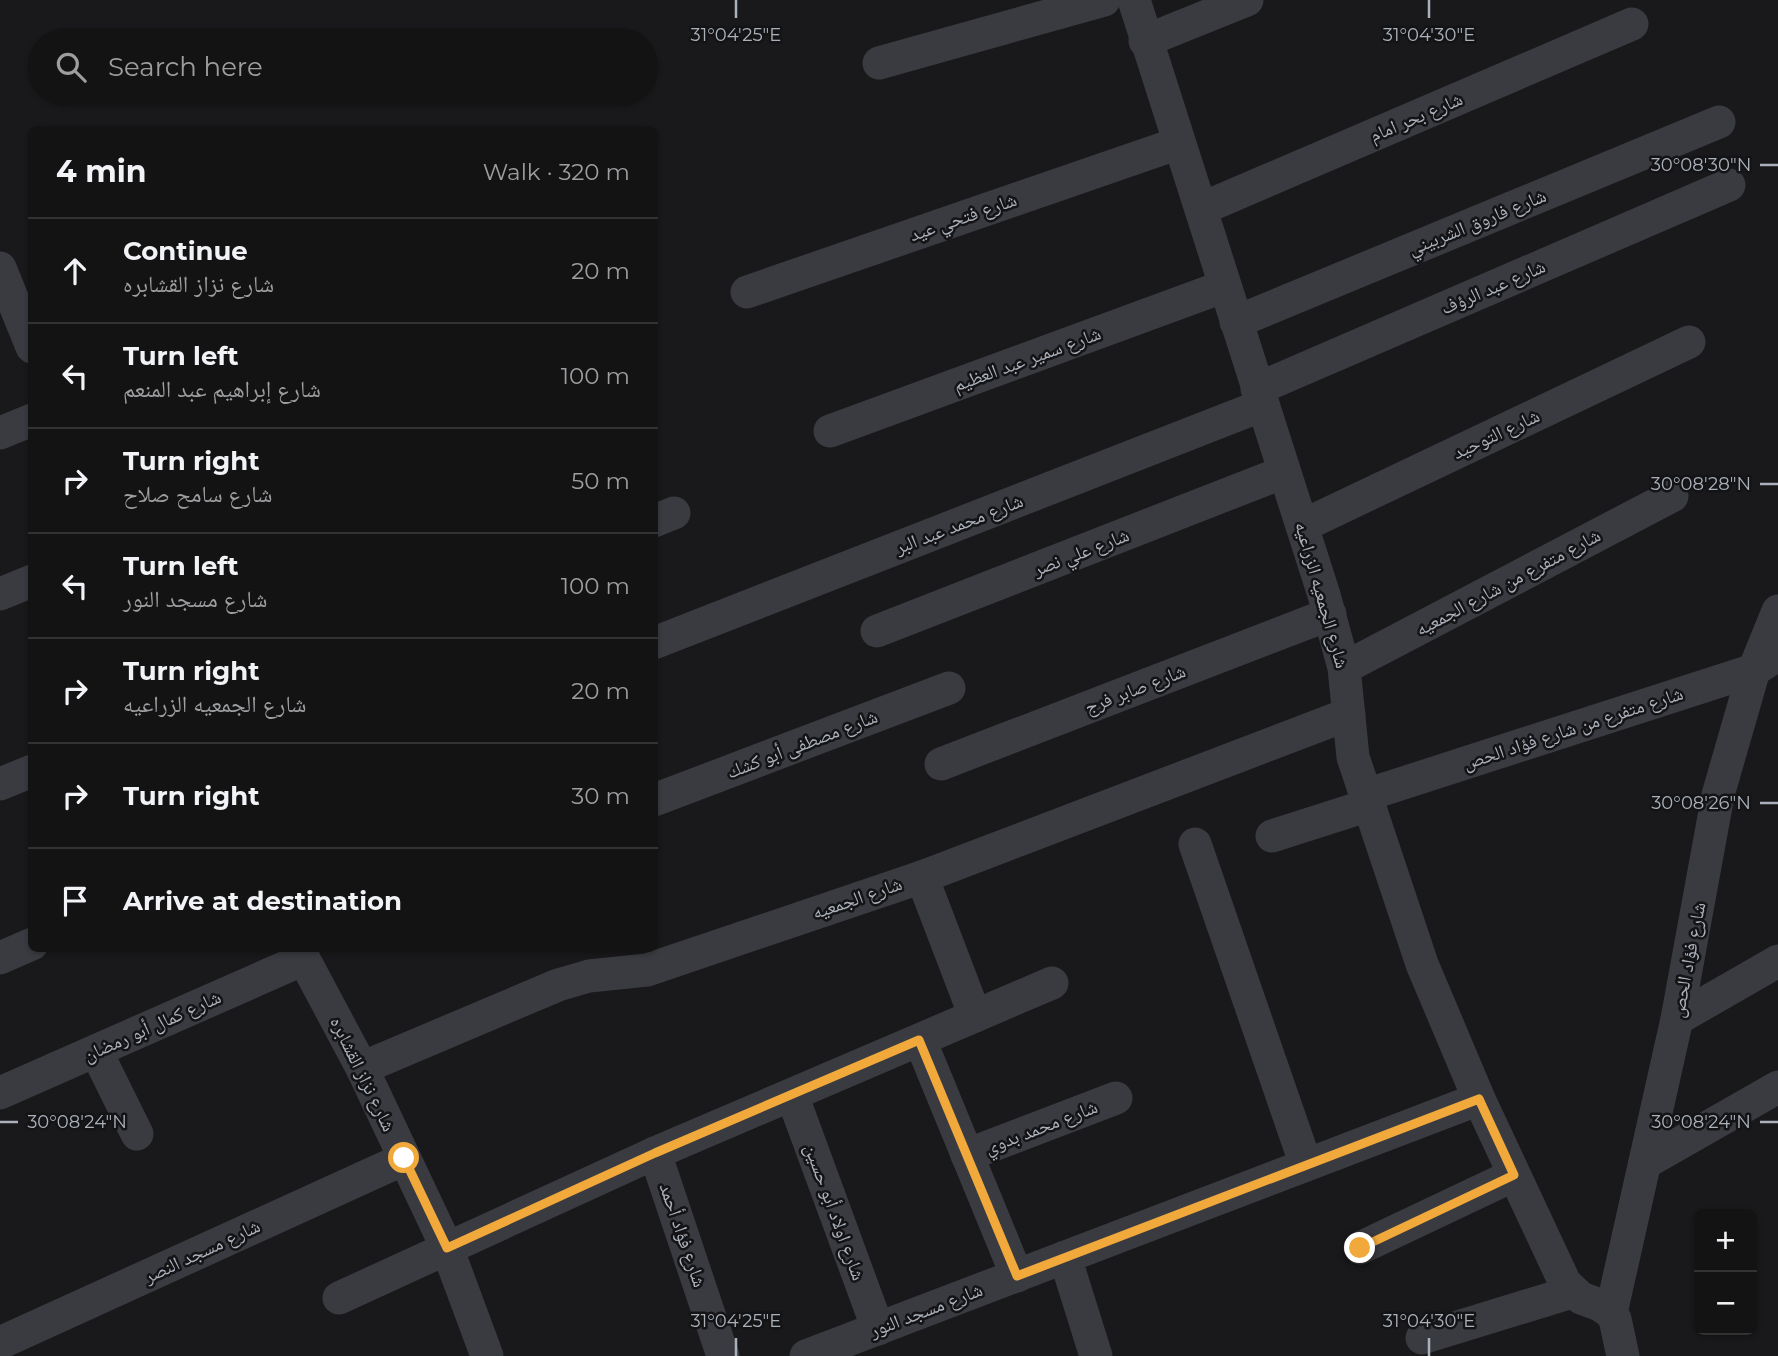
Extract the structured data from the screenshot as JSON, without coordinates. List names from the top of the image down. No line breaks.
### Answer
{"streets":{"street":["شارع بحر امام","شارع فتحي عيد","شارع فاروق الشربيني","شارع عبد الرؤف","شارع سمير عبد العظيم","شارع التوحيد","شارع محمد عبد البر","شارع علي نصر","شارع متفرع من شارع الجمعيه","شارع الجمعيه الزراعيه","شارع صابر فرج","شارع متفرع من شارع فؤاد الحص","شارع مصطفى أبو كشك","شارع الجمعيه","شارع فؤاد الحص","شارع كمال أبو رمضان","شارع نزاز القشابره","شارع محمد بدوي","شارع اولاد أبو حسين","شارع فؤاد أحمد","شارع مسجد النصر","شارع مسجد النور"]},"crossings":[["شارع بحر امام","شارع الجمعيه الزراعيه"],["شارع فتحي عيد","شارع الجمعيه الزراعيه"],["شارع فاروق الشربيني","شارع الجمعيه الزراعيه"],["شارع عبد الرؤف","شارع محمد عبد البر"],["شارع عبد الرؤف","شارع الجمعيه الزراعيه"],["شارع سمير عبد العظيم","شارع الجمعيه الزراعيه"],["شارع التوحيد","شارع الجمعيه الزراعيه"],["شارع محمد عبد البر","شارع الجمعيه الزراعيه"],["شارع علي نصر","شارع الجمعيه الزراعيه"],["شارع متفرع من شارع الجمعيه","شارع الجمعيه الزراعيه"],["شارع الجمعيه الزراعيه","شارع صابر فرج"],["شارع الجمعيه الزراعيه","شارع متفرع من شارع فؤاد الحص"],["شارع الجمعيه الزراعيه","شارع الجمعيه"],["شارع الجمعيه الزراعيه","شارع مسجد النور"],["شارع متفرع من شارع فؤاد الحص","شارع فؤاد الحص"],["شارع الجمعيه","شارع نزاز القشابره"],["شارع كمال أبو رمضان","شارع نزاز القشابره"],["شارع نزاز القشابره","شارع مسجد النصر"],["شارع اولاد أبو حسين","شارع مسجد النور"]],"page":{"search":"Search here","heading":["4 min","Walk · 320 m"],"list":[["Continue","شارع نزاز القشابره","20 m"],["Turn left","شارع إبراهيم عبد المنعم","100 m"],["Turn right","شارع سامح صلاح","50 m"],["Turn left","شارع مسجد النور","100 m"],["Turn right","شارع الجمعيه الزراعيه","20 m"],["Turn right","30 m"],"Arrive at destination"],"map_buttons":["+","−"]},"coordinates":["31°04'25\"E","31°04'30\"E","30°08'30\"N","30°08'28\"N","30°08'26\"N","30°08'24\"N"]}
